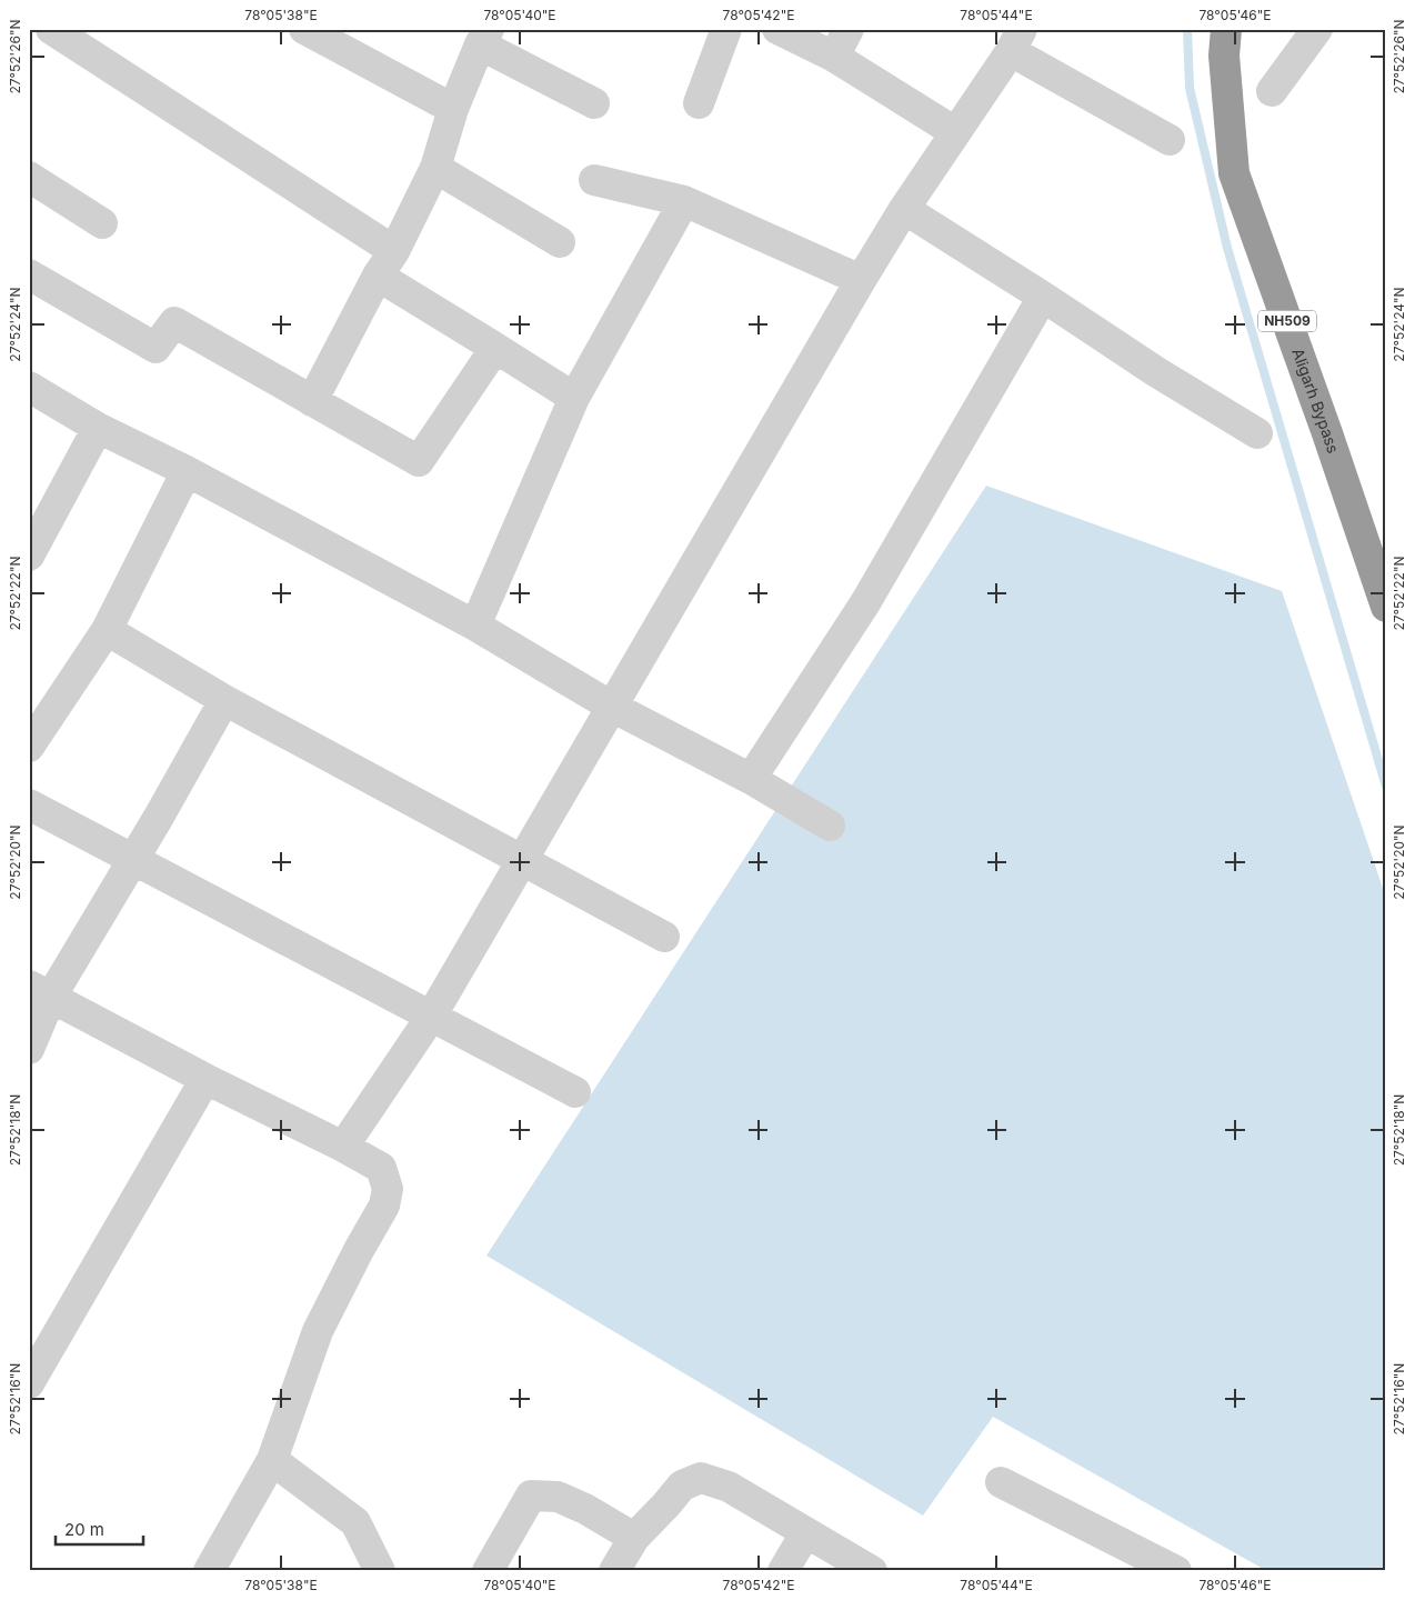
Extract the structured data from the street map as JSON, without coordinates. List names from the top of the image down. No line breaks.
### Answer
{"streets":{"highway":["NH509","Aligarh Bypass"]},"scale_bar":"20 m","coordinates":["78°05'38\"E","78°05'40\"E","78°05'42\"E","78°05'44\"E","78°05'46\"E","27°52'26\"N","27°52'24\"N","27°52'22\"N","27°52'20\"N","27°52'18\"N","27°52'16\"N"]}
